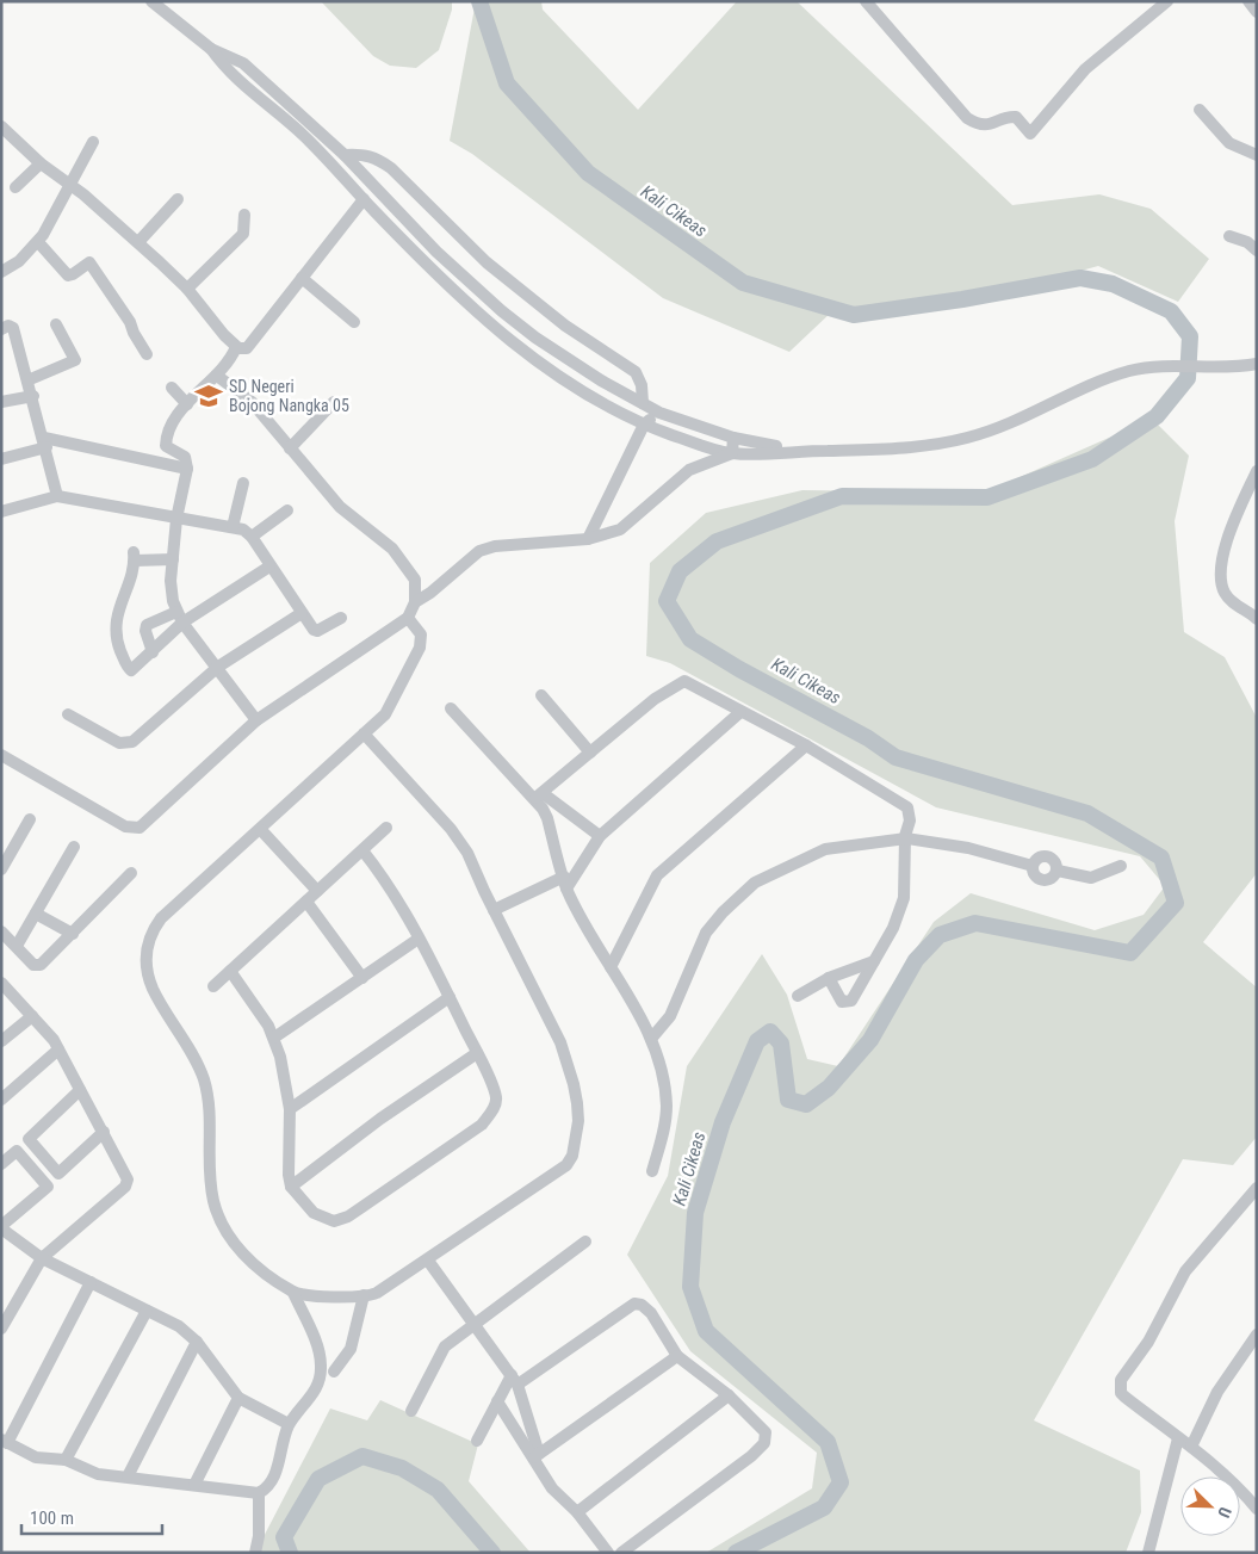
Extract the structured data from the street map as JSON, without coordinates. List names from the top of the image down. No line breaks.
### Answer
{"water":["Kali Cikeas"],"places":{"school or university":["SD Negeri Bojong Nangka 05"]},"scale_bar":"100 m","north":"bottom right"}
